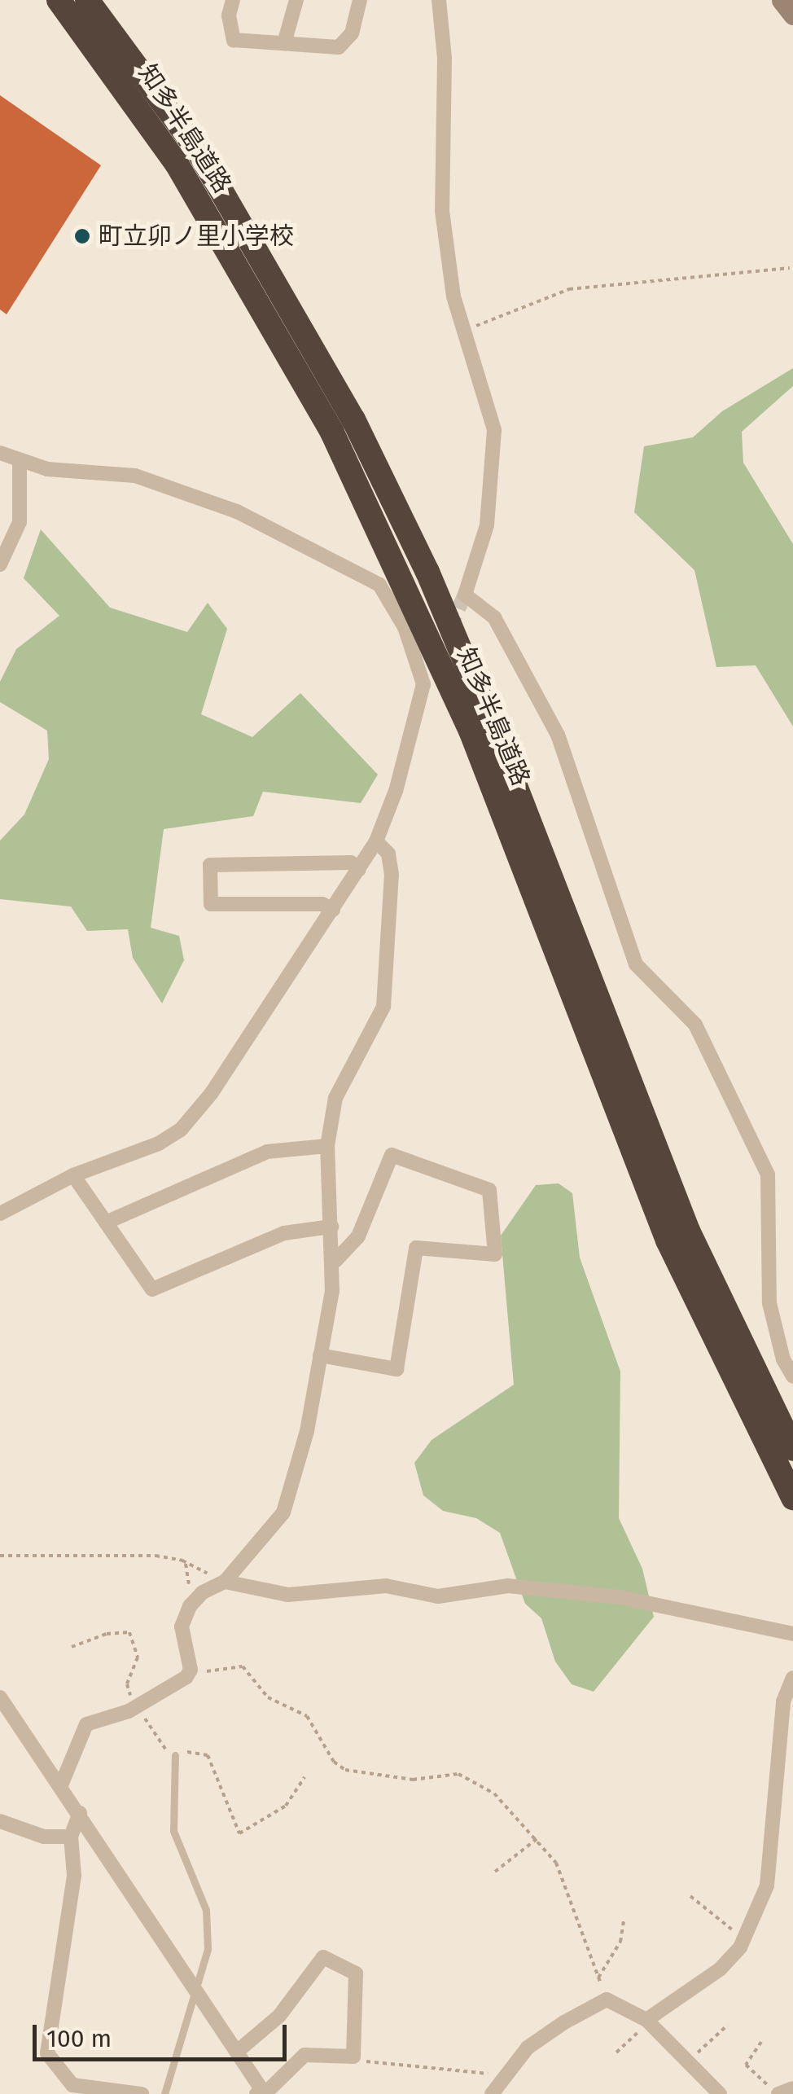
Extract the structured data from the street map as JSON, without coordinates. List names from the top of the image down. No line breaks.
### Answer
{"streets":{"highway":["知多半島道路"]},"places":["町立卯ノ里小学校"],"scale_bar":"100 m"}
